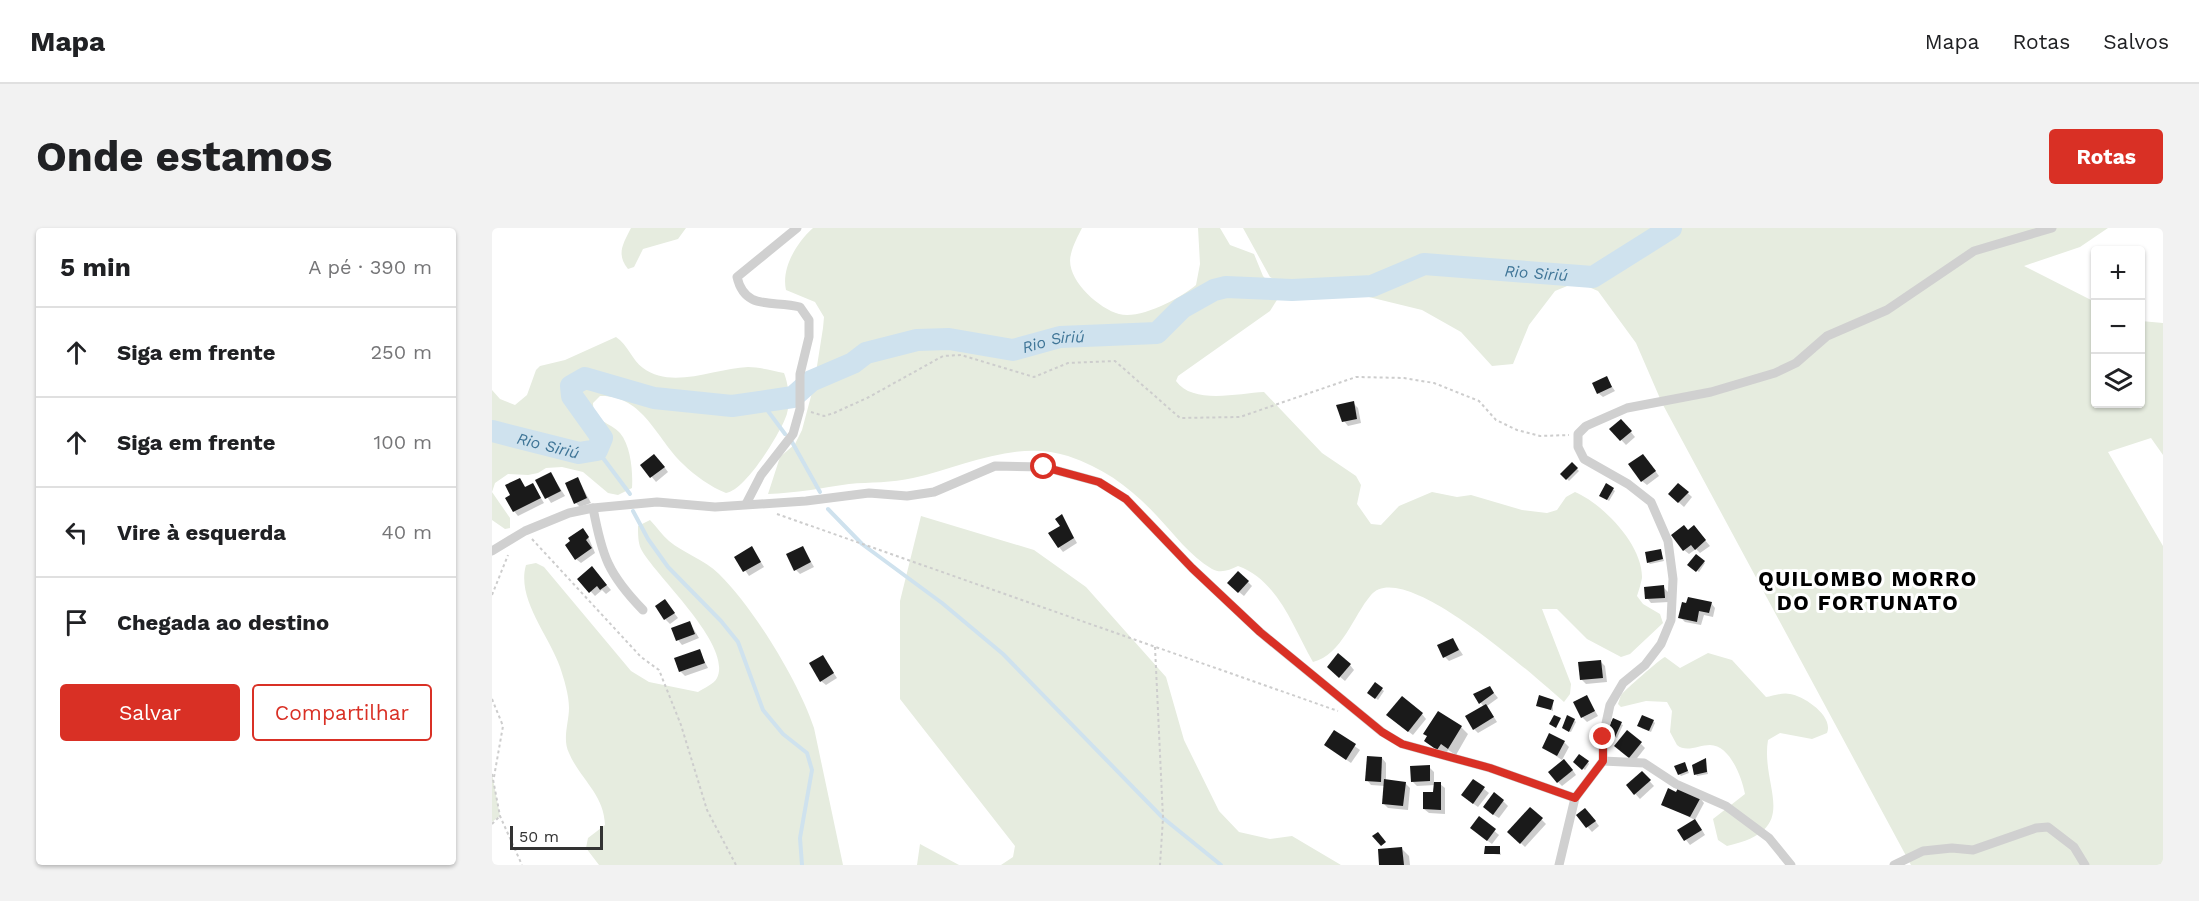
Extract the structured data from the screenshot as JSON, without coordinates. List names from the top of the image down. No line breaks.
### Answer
{"districts":["QUILOMBO MORRO DO FORTUNATO"],"water":["Rio Siriú"],"scale_bar":"50 m","page":{"header":"Mapa","nav":["Mapa","Rotas","Salvos"],"buttons":["Rotas",["Salvar","Compartilhar"]],"title":"Onde estamos","heading":["5 min","A pé · 390 m"],"map_buttons":["+","−"],"list":[["Siga em frente","250 m"],["Siga em frente","100 m"],["Vire à esquerda","40 m"],"Chegada ao destino"],"scale":"50 m"}}
